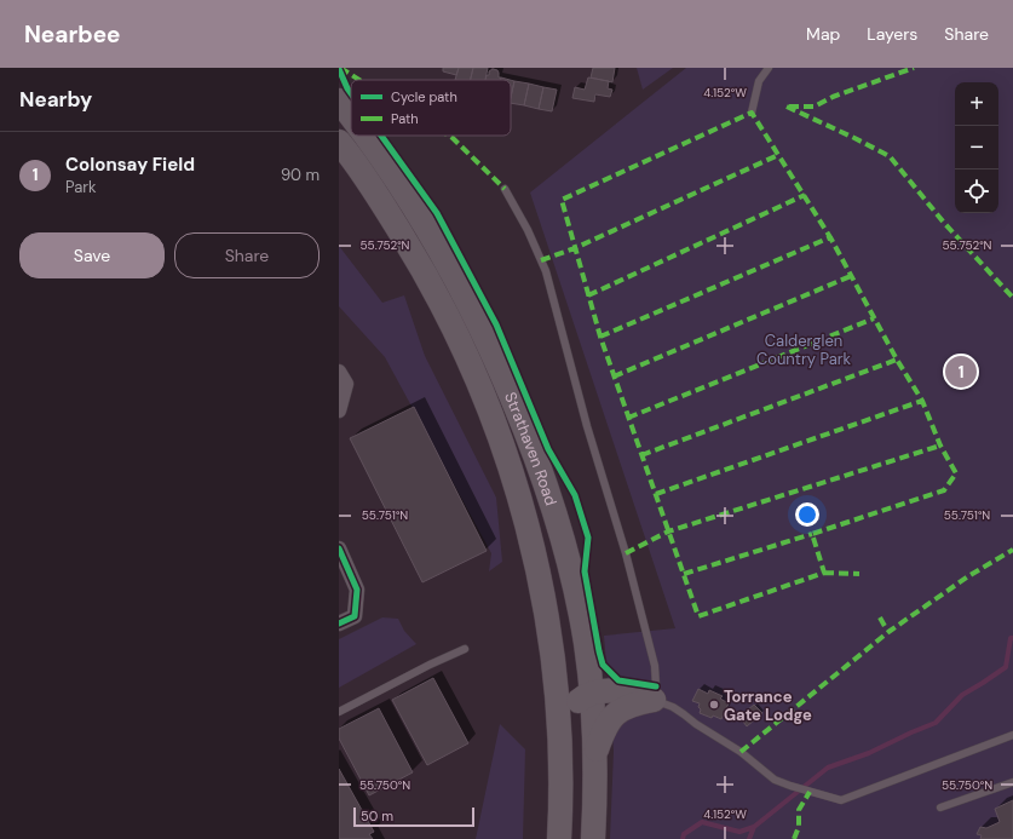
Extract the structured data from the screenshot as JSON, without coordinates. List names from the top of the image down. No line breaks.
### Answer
{"streets":{"main road":["Strathaven Road"]},"parks":["Calderglen Country Park"],"places":["Torrance Gate Lodge"],"legend":["Cycle path","Path"],"scale_bar":"50 m","page":{"header":"Nearbee","nav":["Map","Layers","Share"],"heading":"Nearby","map_buttons":["+","−"],"list":[{"mark":"1","name":"Colonsay Field","note":"Park","value":"90 m"}],"buttons":["Save","Share"],"pins":"1","scale":"50 m"},"coordinates":["4.152°W","55.752°N","55.751°N","55.750°N"]}
